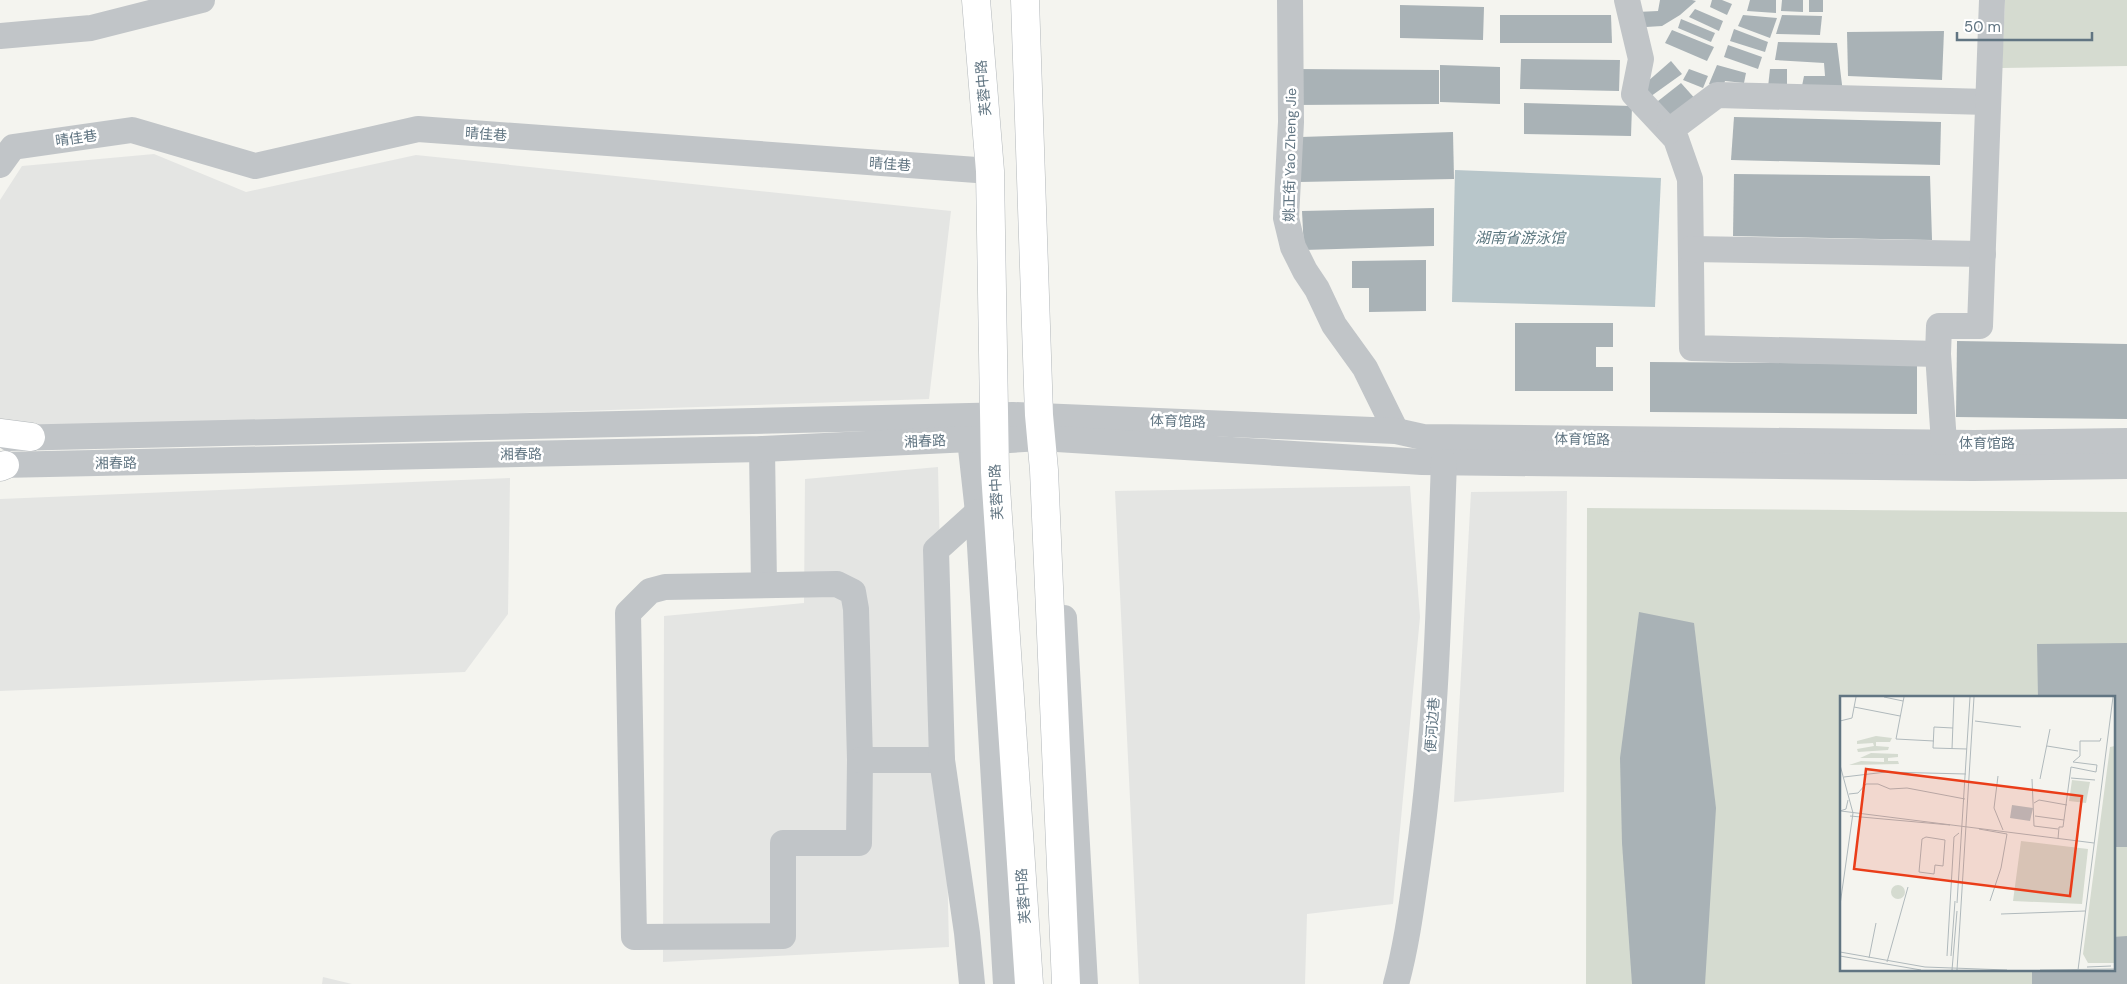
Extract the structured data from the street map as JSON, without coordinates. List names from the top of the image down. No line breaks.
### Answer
{"streets":{"main road":["芙蓉中路"],"street":["晴佳巷","姚正街 Yao Zheng Jie","体育馆路","湘春路","便河边巷"]},"crossings":[["芙蓉中路","晴佳巷"],["芙蓉中路","湘春路"],["姚正街 Yao Zheng Jie","体育馆路"],["体育馆路","湘春路"],["体育馆路","便河边巷"]],"water":["湖南省游泳馆"],"scale_bar":"50 m"}
